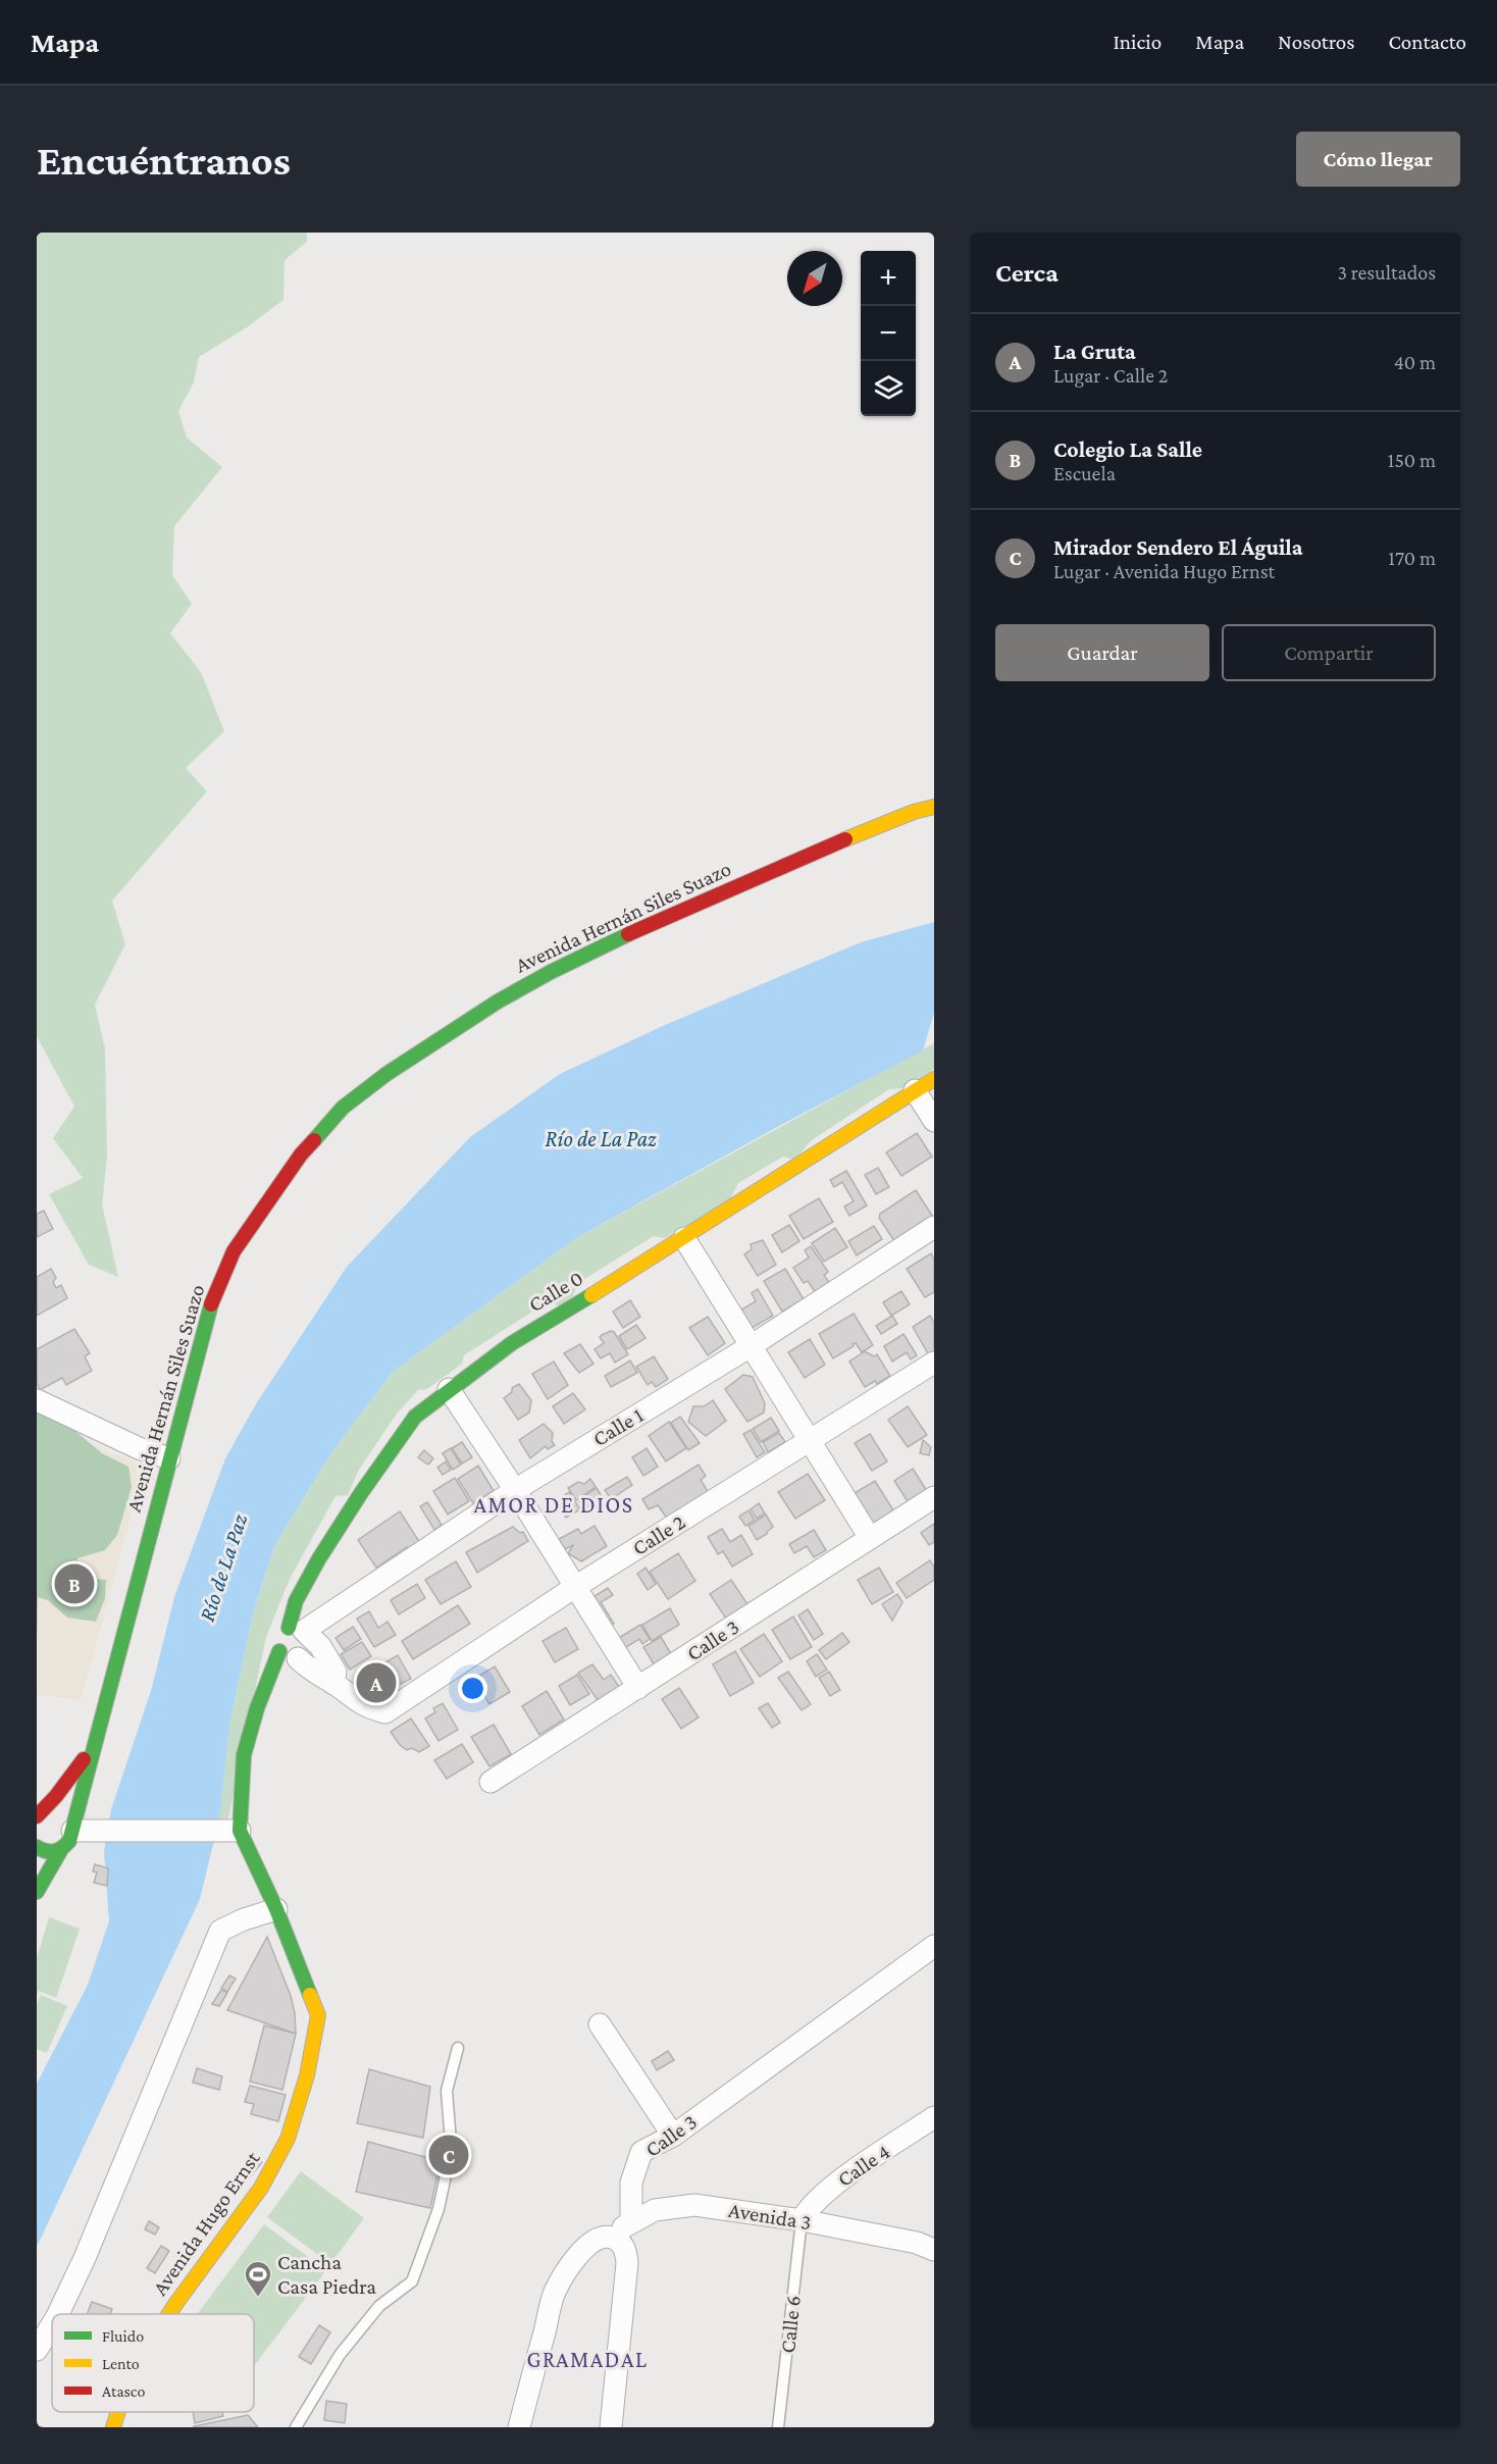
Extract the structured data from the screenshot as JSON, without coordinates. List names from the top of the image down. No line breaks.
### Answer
{"streets":{"street":["Avenida Hernán Siles Suazo","Calle 0","Calle 1","Calle 2","Calle 3","Calle 4","Avenida 3","Avenida Hugo Ernst"],"lane":["Calle 6"]},"crossings":[["Calle 0","Calle 1"],["Calle 3","Avenida 3"],["Calle 4","Avenida 3"],["Calle 4","Calle 6"],["Avenida 3","Calle 6"]],"districts":["AMOR DE DIOS","GRAMADAL"],"water":["Río de La Paz"],"places":{"sports":["Cancha Casa Piedra"]},"legend":["Fluido","Lento","Atasco"],"north":"bottom left","page":{"header":"Mapa","nav":["Inicio","Mapa","Nosotros","Contacto"],"buttons":["Cómo llegar",["Guardar","Compartir"]],"title":"Encuéntranos","heading":["Cerca","3 resultados"],"map_buttons":["+","−"],"list":[{"mark":"A","name":"La Gruta","note":"Lugar · Calle 2","value":"40 m"},{"mark":"B","name":"Colegio La Salle","note":"Escuela","value":"150 m"},{"mark":"C","name":"Mirador Sendero El Águila","note":"Lugar · Avenida Hugo Ernst","value":"170 m"}],"pins":["B","A","C"]}}
